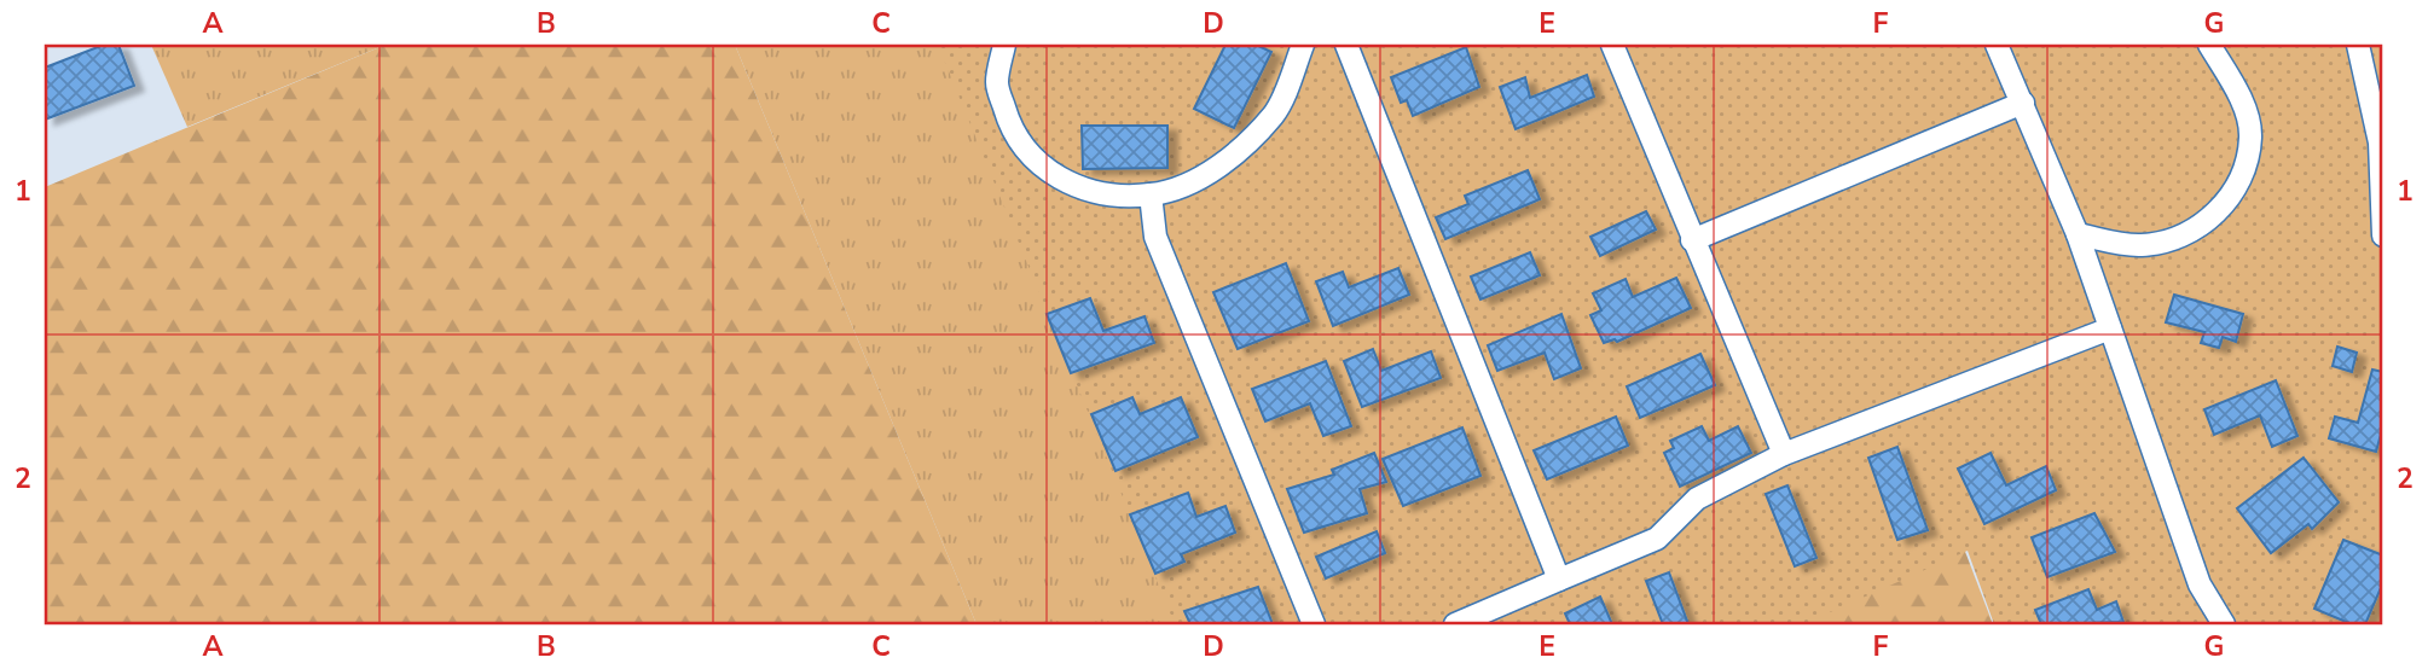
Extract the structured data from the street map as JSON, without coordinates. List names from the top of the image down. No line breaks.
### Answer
{"grid":{"columns":["A","B","C","D","E","F","G"],"rows":["1","2"]}}
